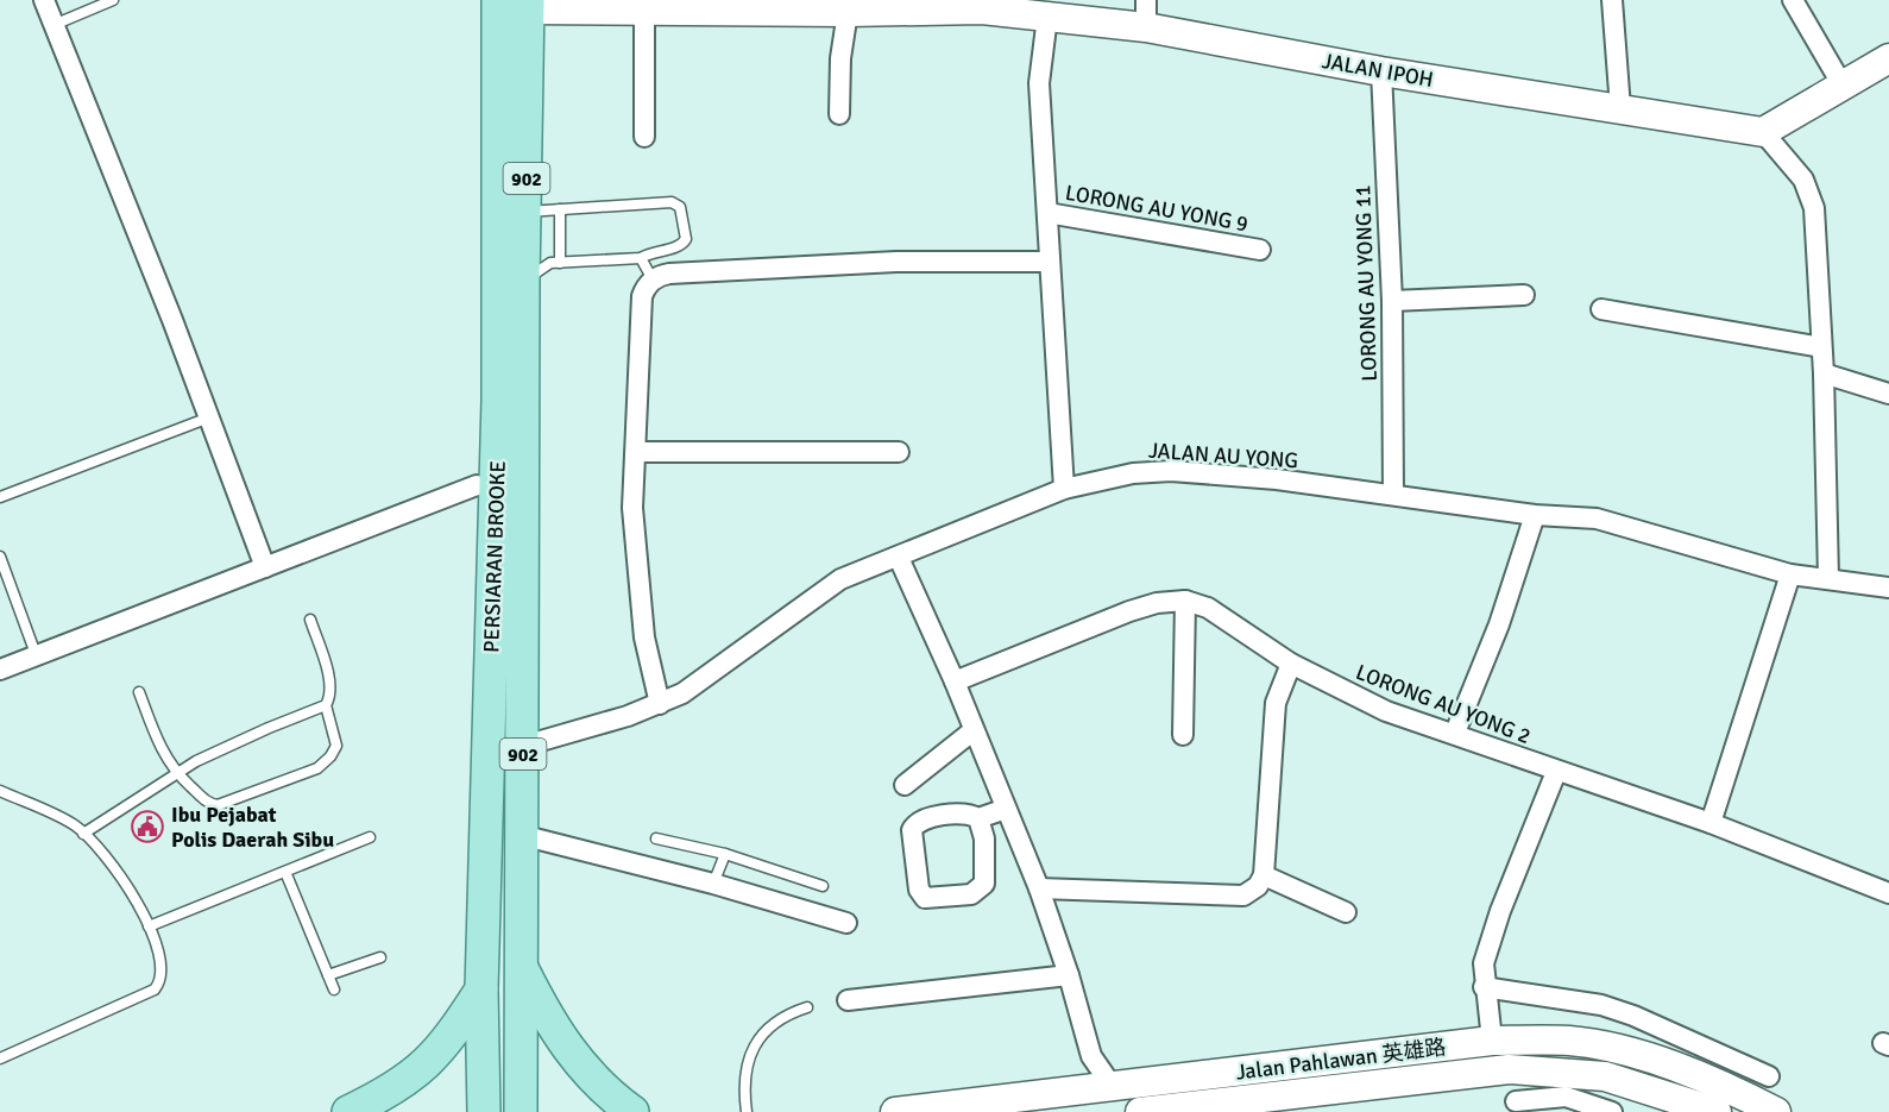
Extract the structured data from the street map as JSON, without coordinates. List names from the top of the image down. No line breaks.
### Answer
{"streets":{"main road":["JALAN IPOH","902","PERSIARAN BROOKE","Jalan Pahlawan 英雄路"],"street":["LORONG AU YONG 9","LORONG AU YONG 11","JALAN AU YONG","LORONG AU YONG 2"]},"crossings":[["JALAN IPOH","LORONG AU YONG 11"],["JALAN IPOH","PERSIARAN BROOKE"],["LORONG AU YONG 11","JALAN AU YONG"],["JALAN AU YONG","PERSIARAN BROOKE"]],"places":{"public building":["Ibu Pejabat Polis Daerah Sibu"]}}
